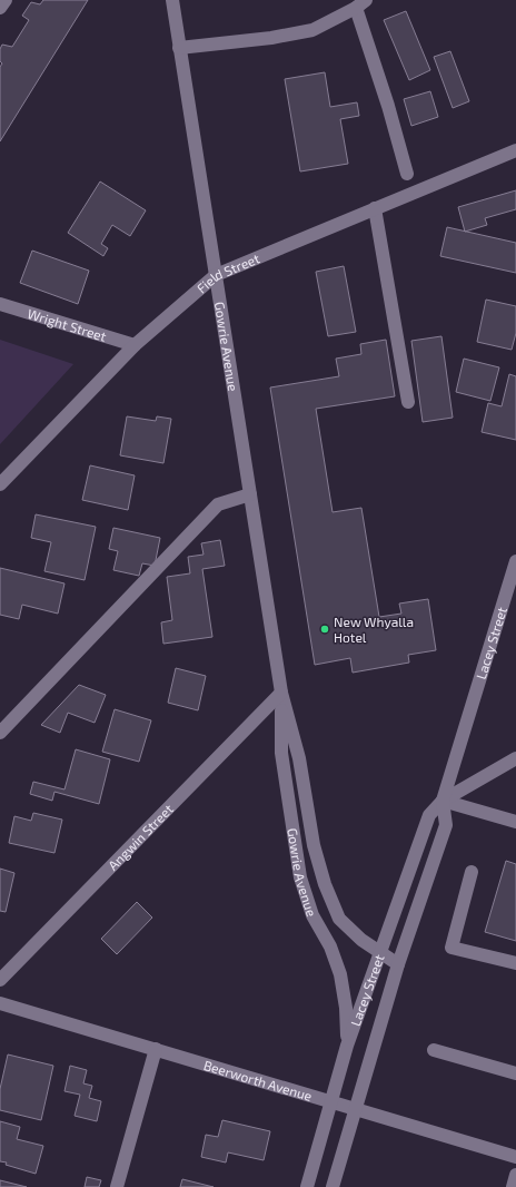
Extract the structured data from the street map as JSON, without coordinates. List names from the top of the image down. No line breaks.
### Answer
{"streets":{"street":["Field Street","Wright Street","Gowrie Avenue","Lacey Street","Angwin Street","Beerworth Avenue"]},"crossings":[["Field Street","Wright Street"],["Field Street","Gowrie Avenue"],["Gowrie Avenue","Lacey Street"],["Gowrie Avenue","Angwin Street"],["Lacey Street","Beerworth Avenue"]],"places":["New Whyalla Hotel"]}
